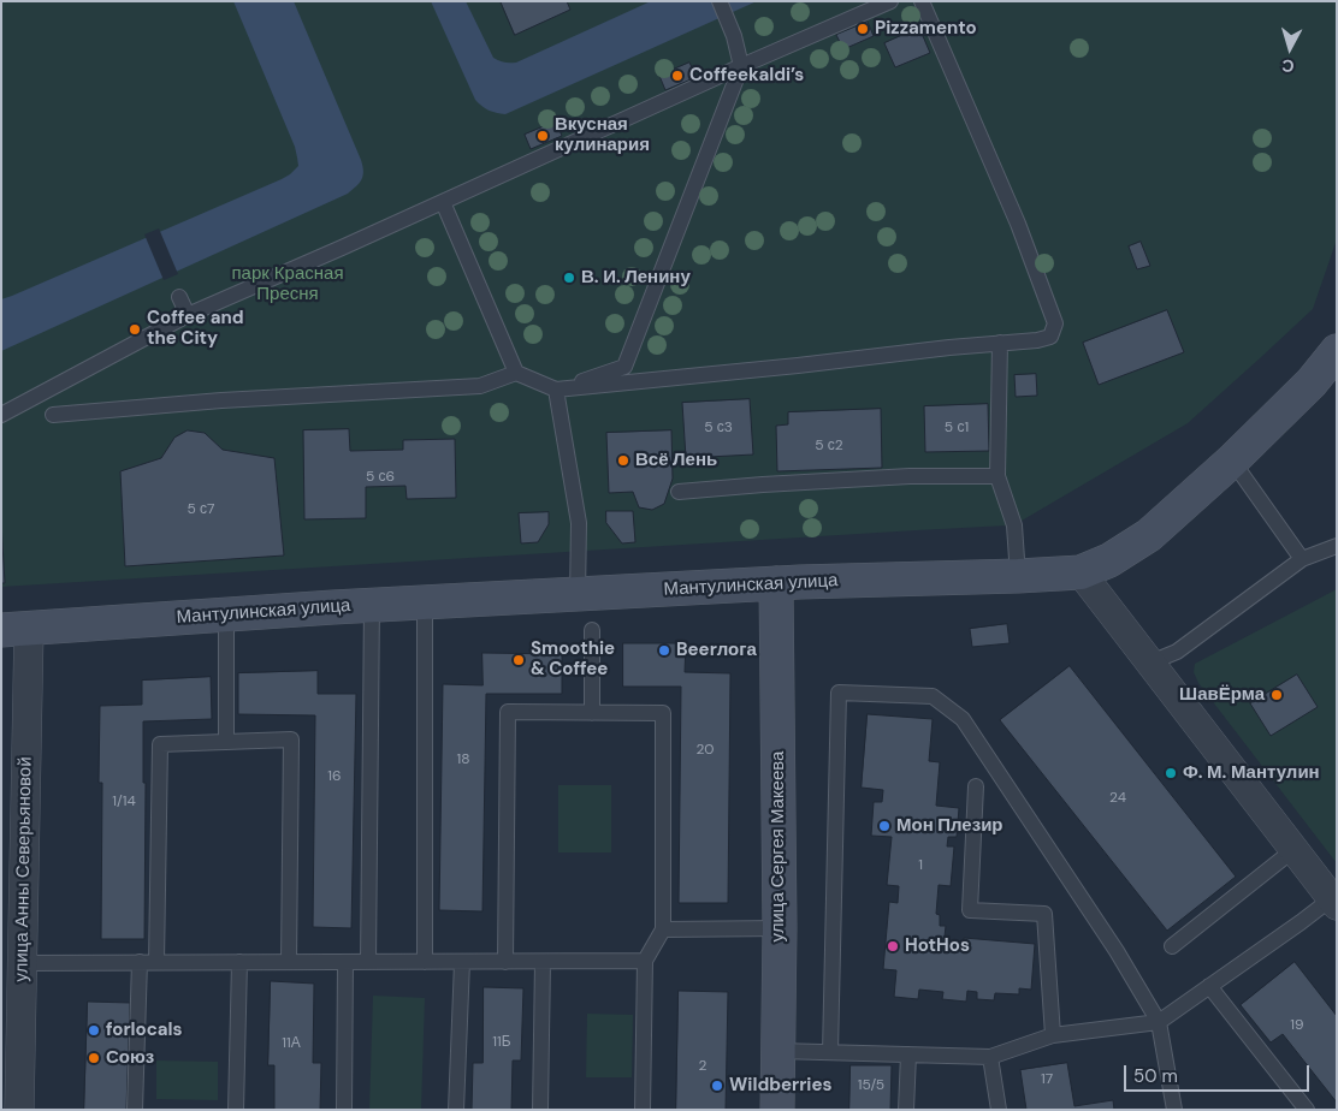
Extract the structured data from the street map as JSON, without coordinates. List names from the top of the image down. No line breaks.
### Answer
{"streets":{"street":["Мантулинская улица","улица Сергея Макеева","улица Анны Северьяновой"]},"crossings":[["Мантулинская улица","улица Сергея Макеева"],["Мантулинская улица","улица Анны Северьяновой"]],"parks":["парк Красная Пресня"],"places":["Pizzamento","Coffeekaldi’s","Вкусная кулинария","В. И. Ленину","Coffee and the City","Всё Лень","Beerлога","Smoothie & Coffee","ШавЁрма","Ф. М. Мантулин","Мон Плезир","HotHos","forlocals","Союз","Wildberries"],"house_numbers":["5 с3","5 с1","5 с2","5 с6","5 с7","20","18","16","24","1/14","1","19","11Б","11А","2","17","15/5"],"scale_bar":"50 m","north":"bottom"}
